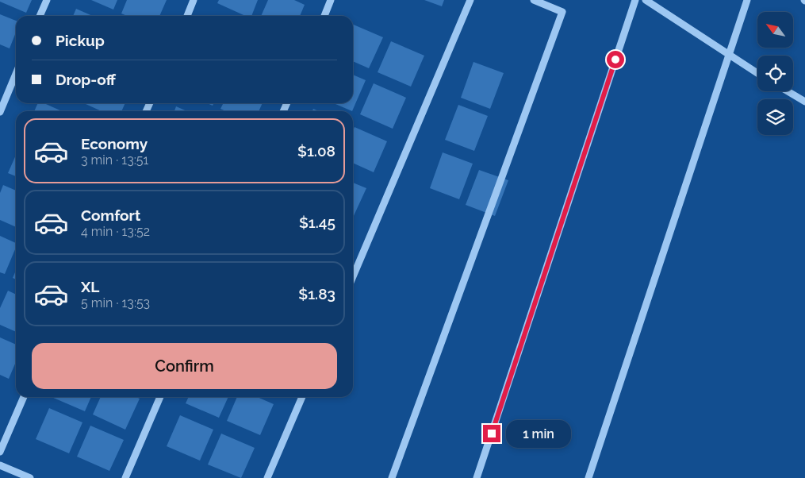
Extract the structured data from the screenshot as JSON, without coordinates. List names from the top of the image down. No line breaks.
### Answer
{"north":"top left","page":{"banner":["Pickup","Drop-off"],"list":[{"name":"Economy","note":"3 min · 13:51","value":"$1.08"},{"name":"Comfort","note":"4 min · 13:52","value":"$1.45"},{"name":"XL","note":"5 min · 13:53","value":"$1.83"}],"buttons":"Confirm","bubble":"1 min"}}
